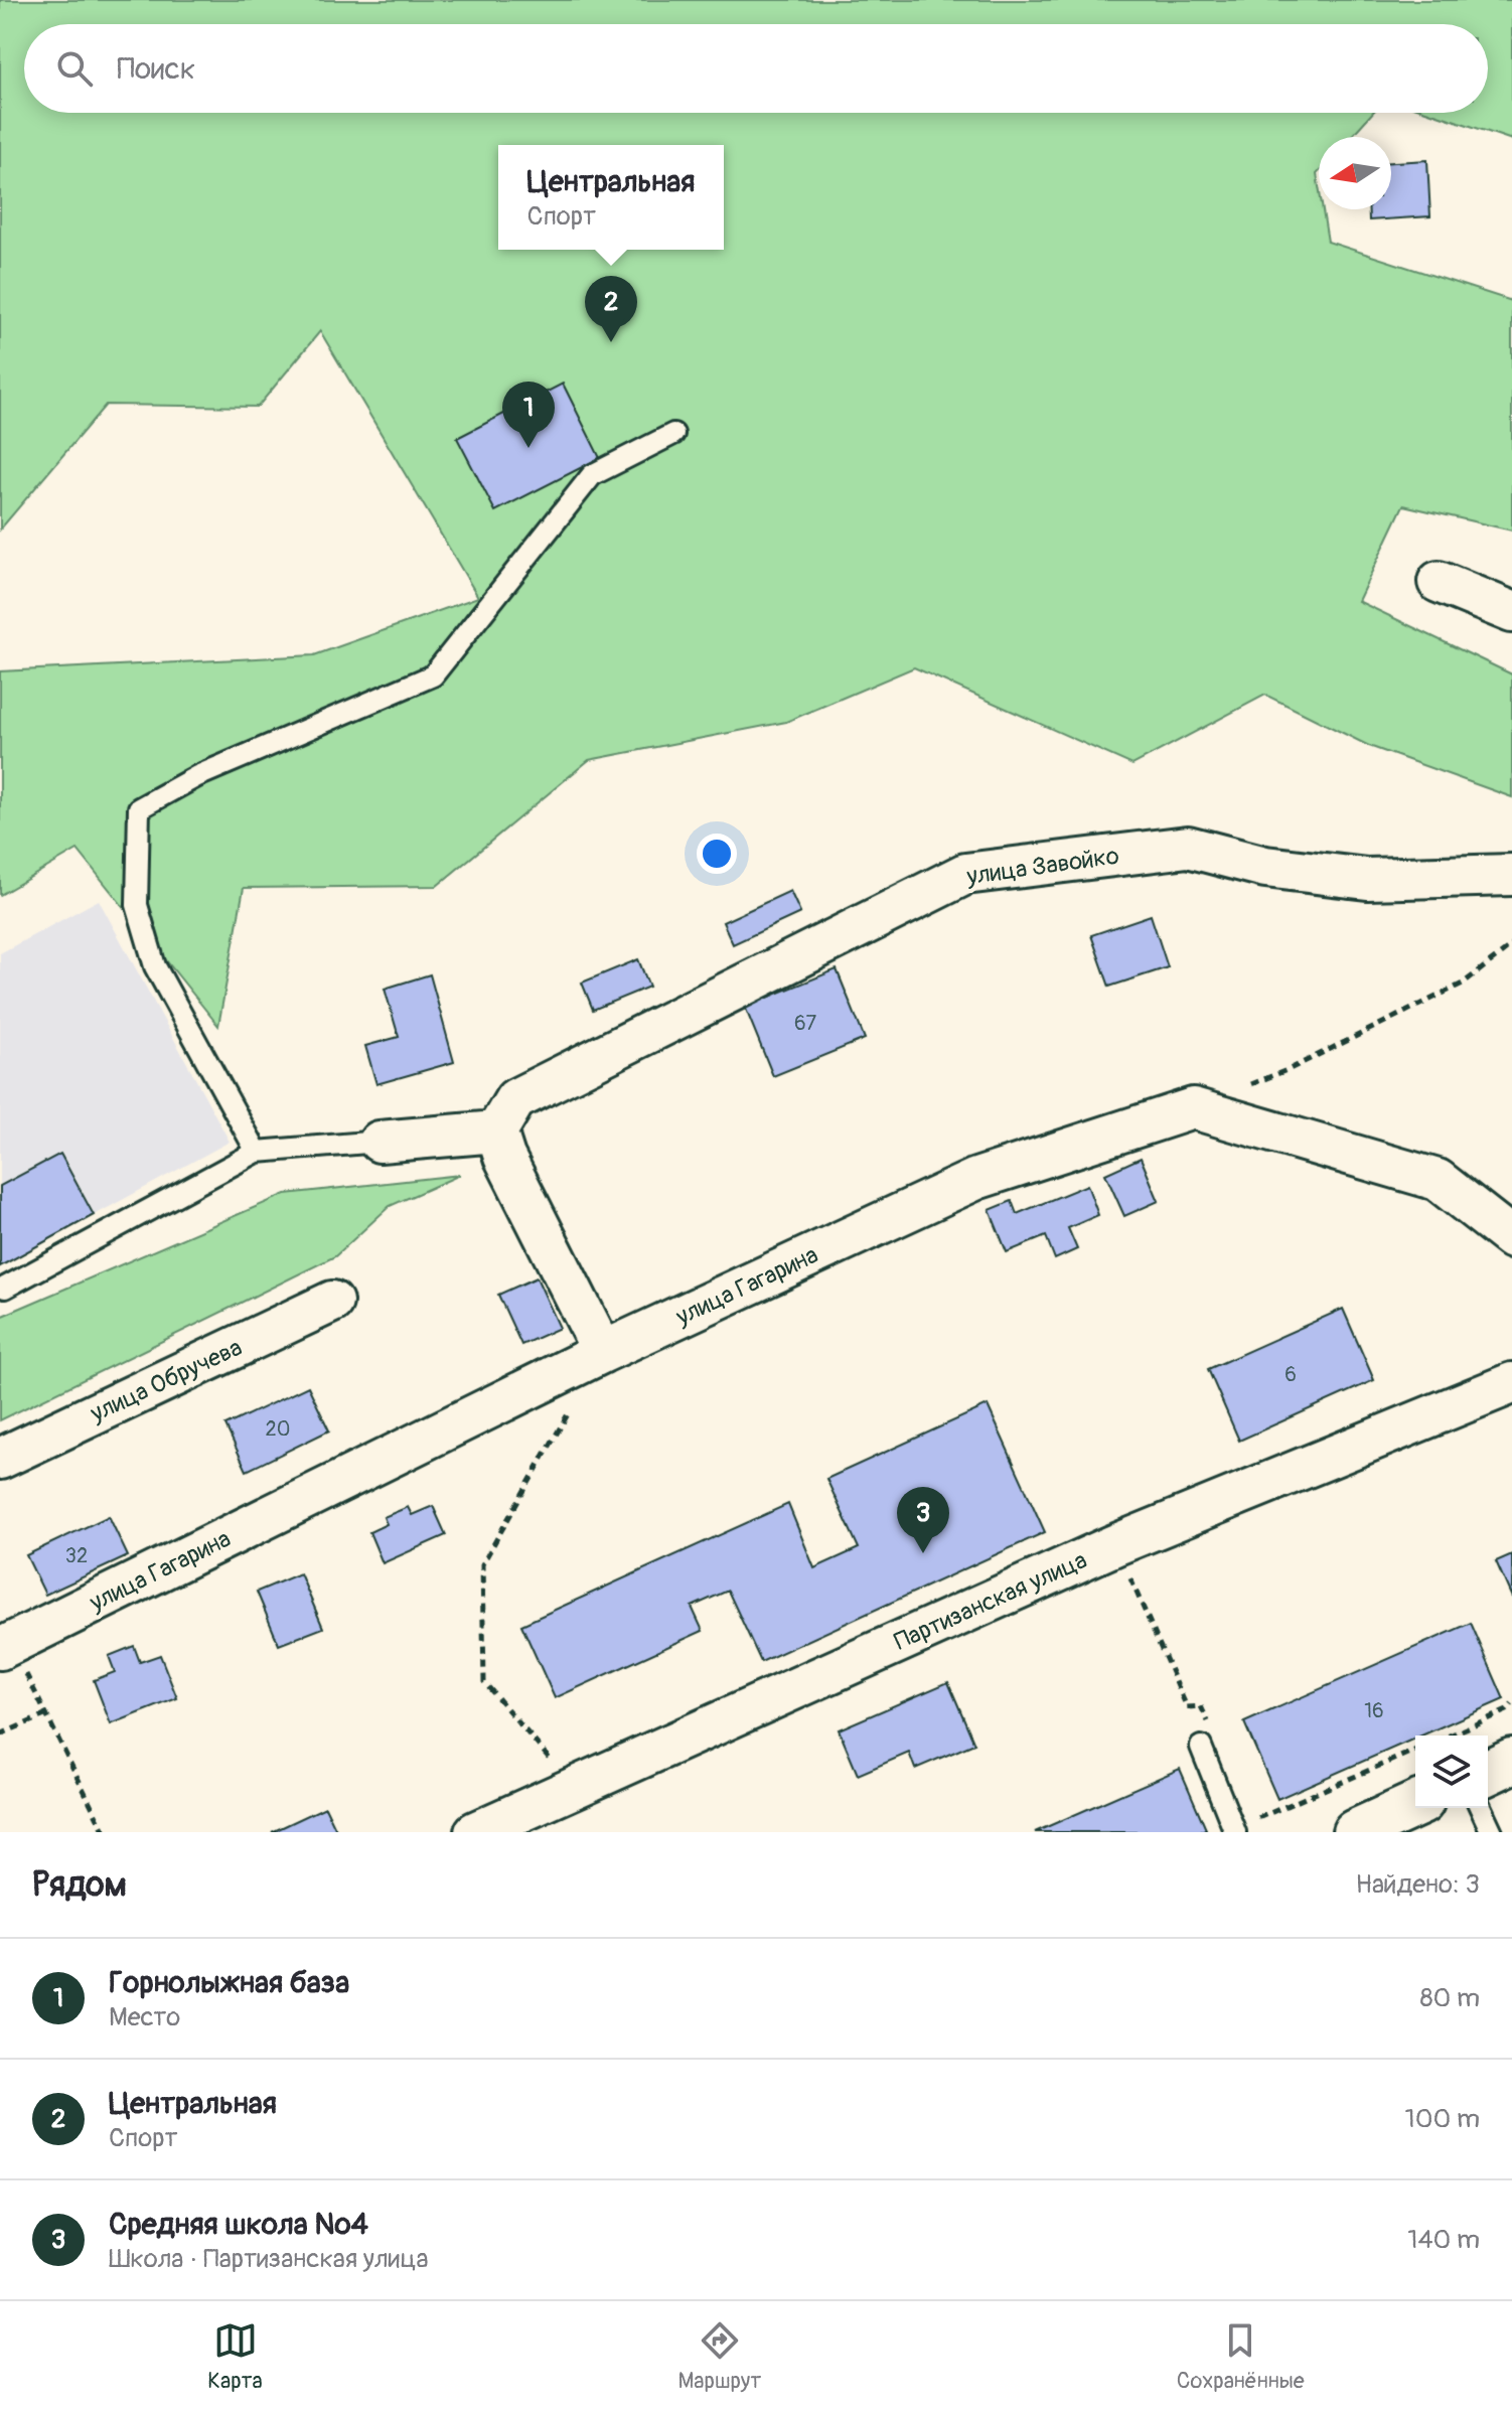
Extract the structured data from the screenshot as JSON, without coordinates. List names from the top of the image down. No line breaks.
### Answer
{"streets":{"street":["улица Завойко","улица Гагарина","улица Обручева","Партизанская улица"]},"house_numbers":["67","6","20","32","16"],"north":"left","page":{"search":"Поиск","popup":["Центральная","Спорт"],"pins":["2","1","3"],"heading":["Рядом","Найдено: 3"],"list":[{"mark":"1","name":"Горнолыжная база","note":"Место","value":"80 m"},{"mark":"2","name":"Центральная","note":"Спорт","value":"100 m"},{"mark":"3","name":"Средняя школа №4","note":"Школа · Партизанская улица","value":"140 m"}],"nav":["Карта","Маршрут","Сохранённые"]}}
